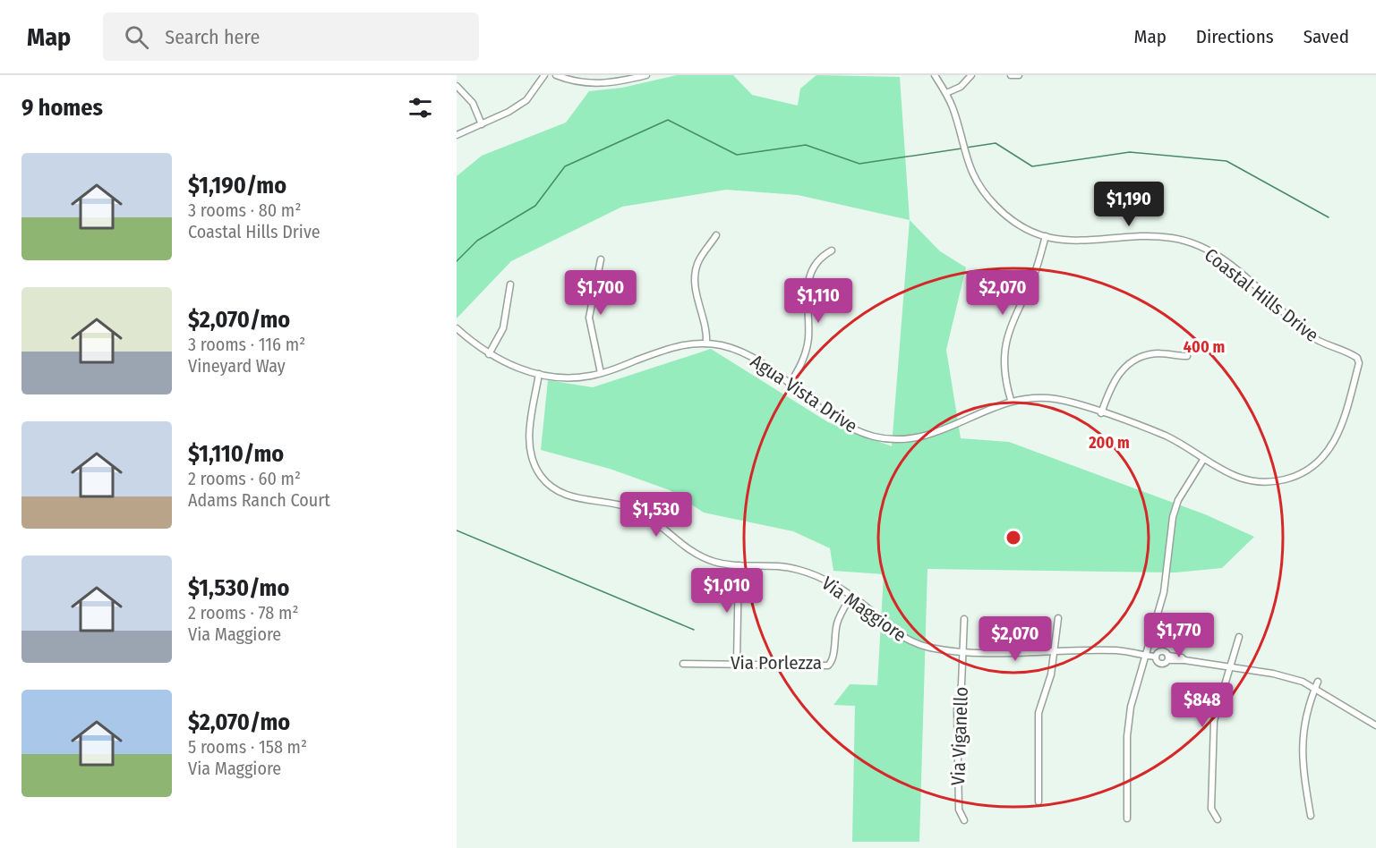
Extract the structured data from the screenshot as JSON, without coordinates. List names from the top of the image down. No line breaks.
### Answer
{"streets":{"street":["Coastal Hills Drive","Agua Vista Drive","Via Maggiore","Via Porlezza","Via Viganello"]},"crossings":[["Coastal Hills Drive","Agua Vista Drive"],["Agua Vista Drive","Via Maggiore"],["Via Maggiore","Via Porlezza"],["Via Maggiore","Via Viganello"]],"page":{"header":"Map","search":"Search here","nav":["Map","Directions","Saved"],"heading":"9 homes","list":[{"name":"$1,190/mo","note":"3 rooms · 80 m² · Coastal Hills Drive"},{"name":"$2,070/mo","note":"3 rooms · 116 m² · Vineyard Way"},{"name":"$1,110/mo","note":"2 rooms · 60 m² · Adams Ranch Court"},{"name":"$1,530/mo","note":"2 rooms · 78 m² · Via Maggiore"},{"name":"$2,070/mo","note":"5 rooms · 158 m² · Via Maggiore"}],"price":["$1,190","$1,700","$2,070","$1,110","$1,530","$1,010","$1,770","$2,070","$848"]},"rings":["400 m","200 m"]}
